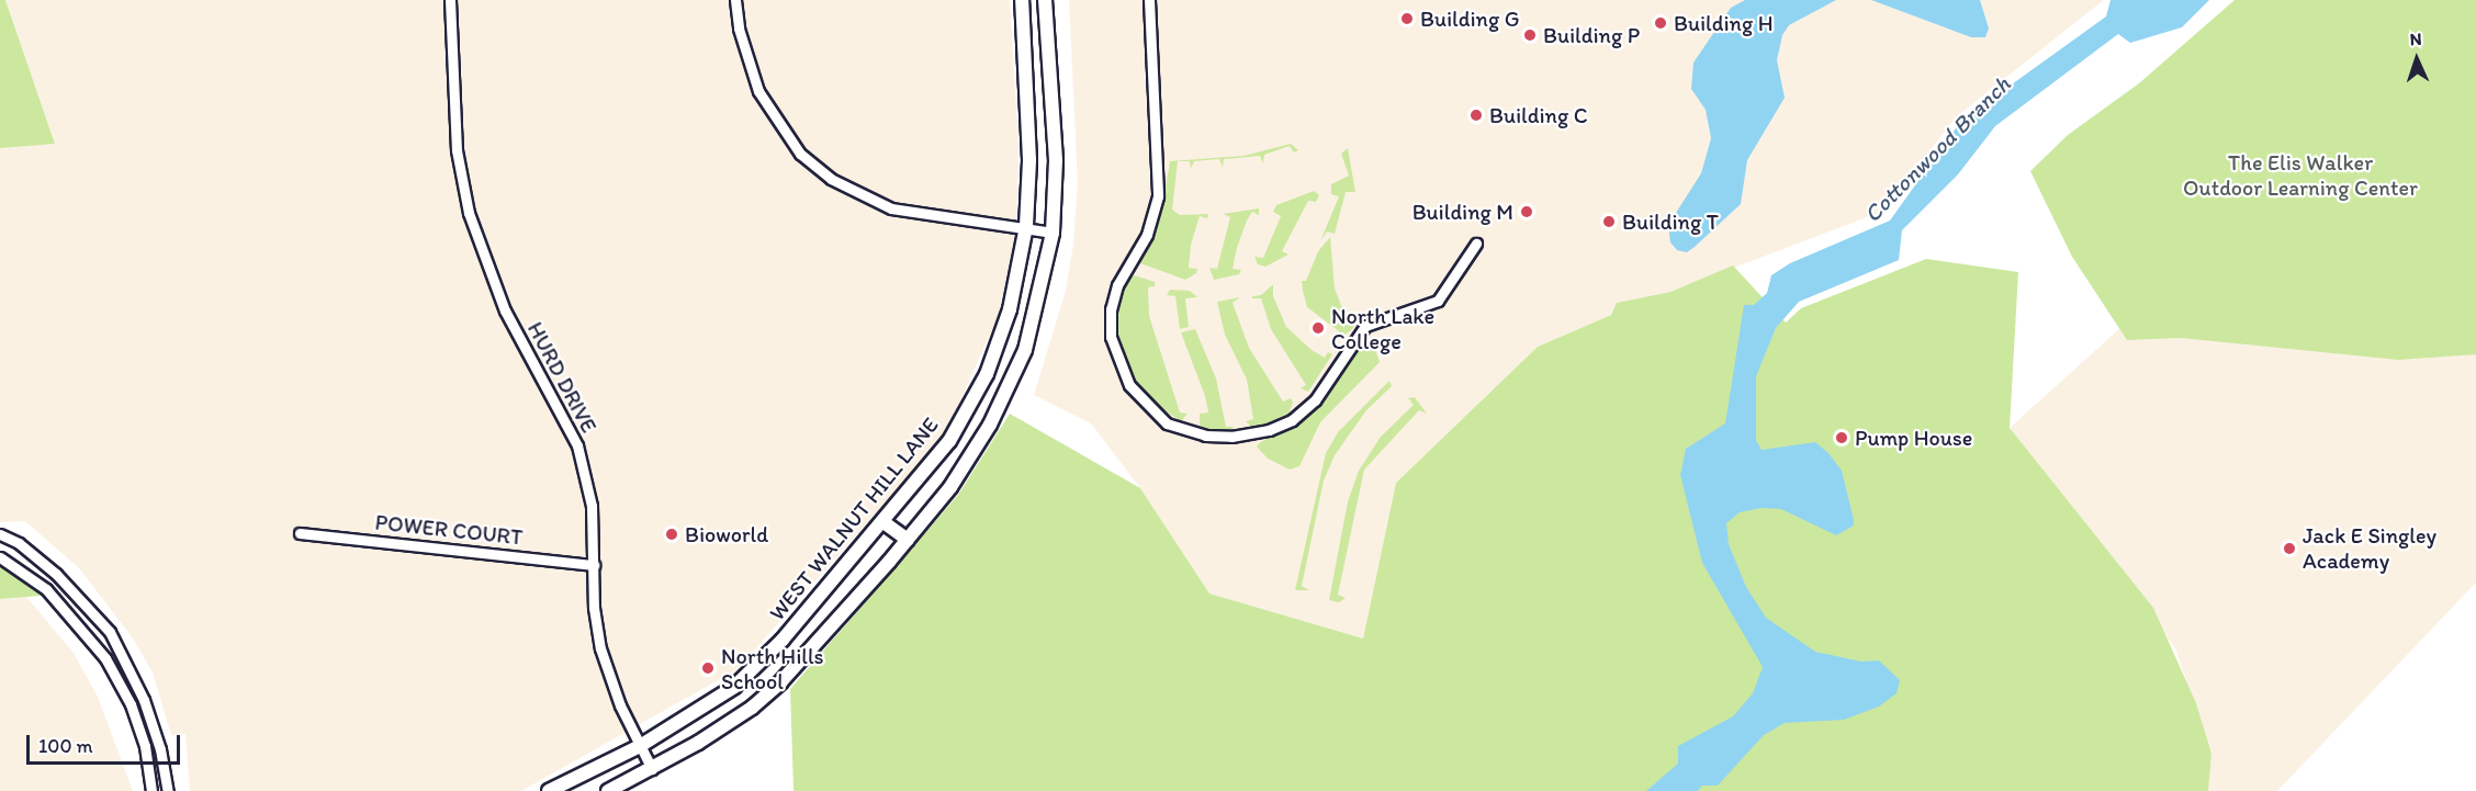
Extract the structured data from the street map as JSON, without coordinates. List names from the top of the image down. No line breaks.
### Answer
{"streets":{"main road":["WEST WALNUT HILL LANE"],"street":["HURD DRIVE","POWER COURT"]},"crossings":[["HURD DRIVE","WEST WALNUT HILL LANE"],["HURD DRIVE","POWER COURT"]],"water":["Cottonwood Branch"],"parks":["The Elis Walker Outdoor Learning Center"],"places":["Building G","Building H","Building P","Building C","Building M","Building T","North Lake College","Pump House","Bioworld","Jack E Singley Academy","North Hills School"],"scale_bar":"100 m","north":"top"}
